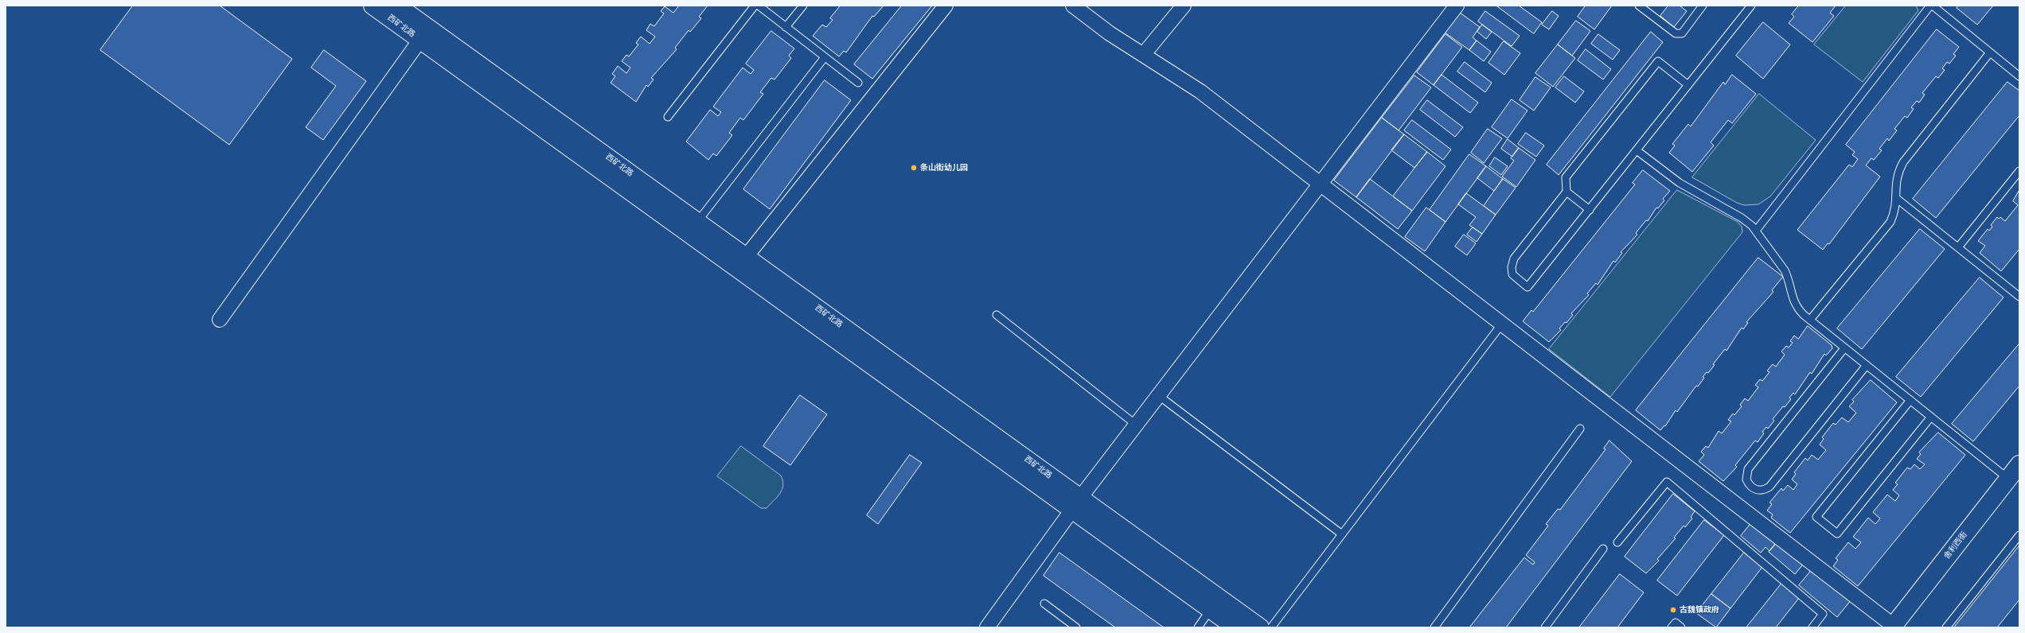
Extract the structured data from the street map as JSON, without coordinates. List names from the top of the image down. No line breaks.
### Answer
{"streets":{"main road":["西矿北路","舍利西街"]},"places":["条山街幼儿园","古魏镇政府"]}
